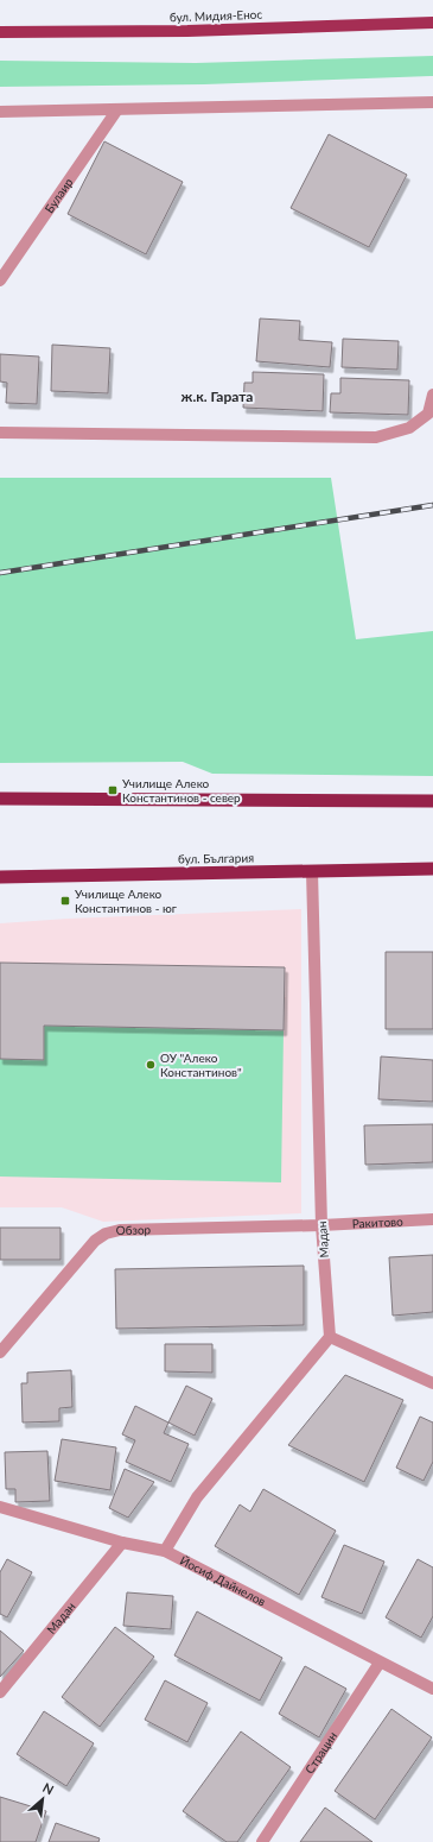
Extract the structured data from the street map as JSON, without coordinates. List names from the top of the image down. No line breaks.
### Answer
{"streets":{"highway":["бул. България"],"main road":["бул. Мидия-Енос"],"street":["Булаир","Ракитово","Обзор","Мадан","Йосиф Дайнелов","Страцин"]},"crossings":[["бул. България","Мадан"],["Ракитово","Обзор"],["Ракитово","Мадан"],["Обзор","Мадан"],["Мадан","Йосиф Дайнелов"],["Йосиф Дайнелов","Страцин"]],"districts":["ж.к. Гарата"],"places":{"transit":["Училище Алеко Константинов - север","Училище Алеко Константинов - юг"],"other":["ОУ \"Алеко Константинов\""]},"north":"top right"}
